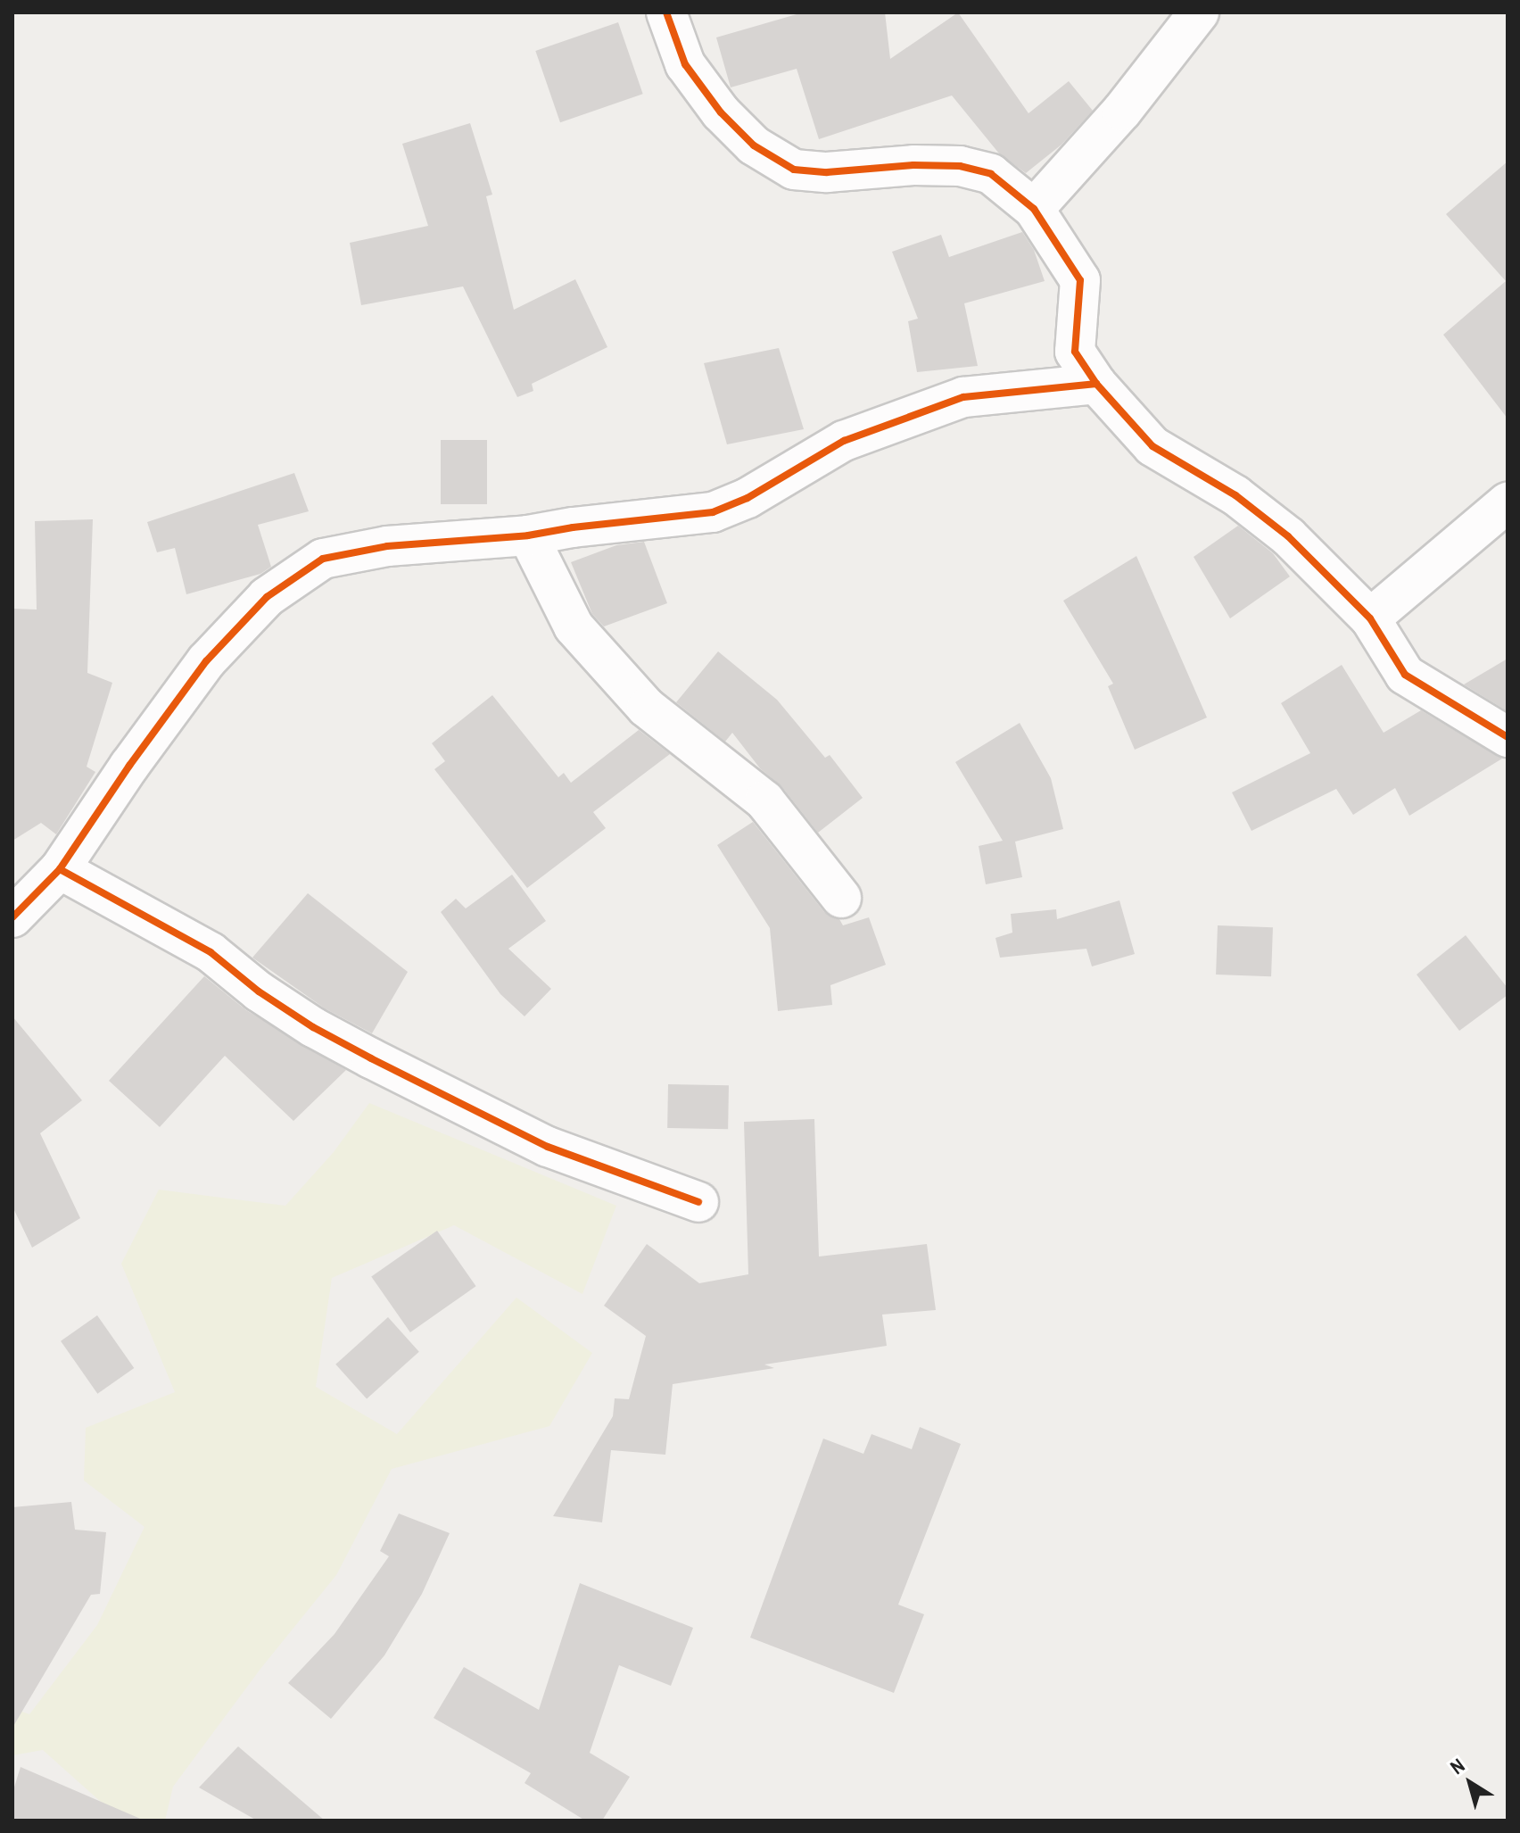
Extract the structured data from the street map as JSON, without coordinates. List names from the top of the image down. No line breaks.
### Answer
{"north":"top left"}
